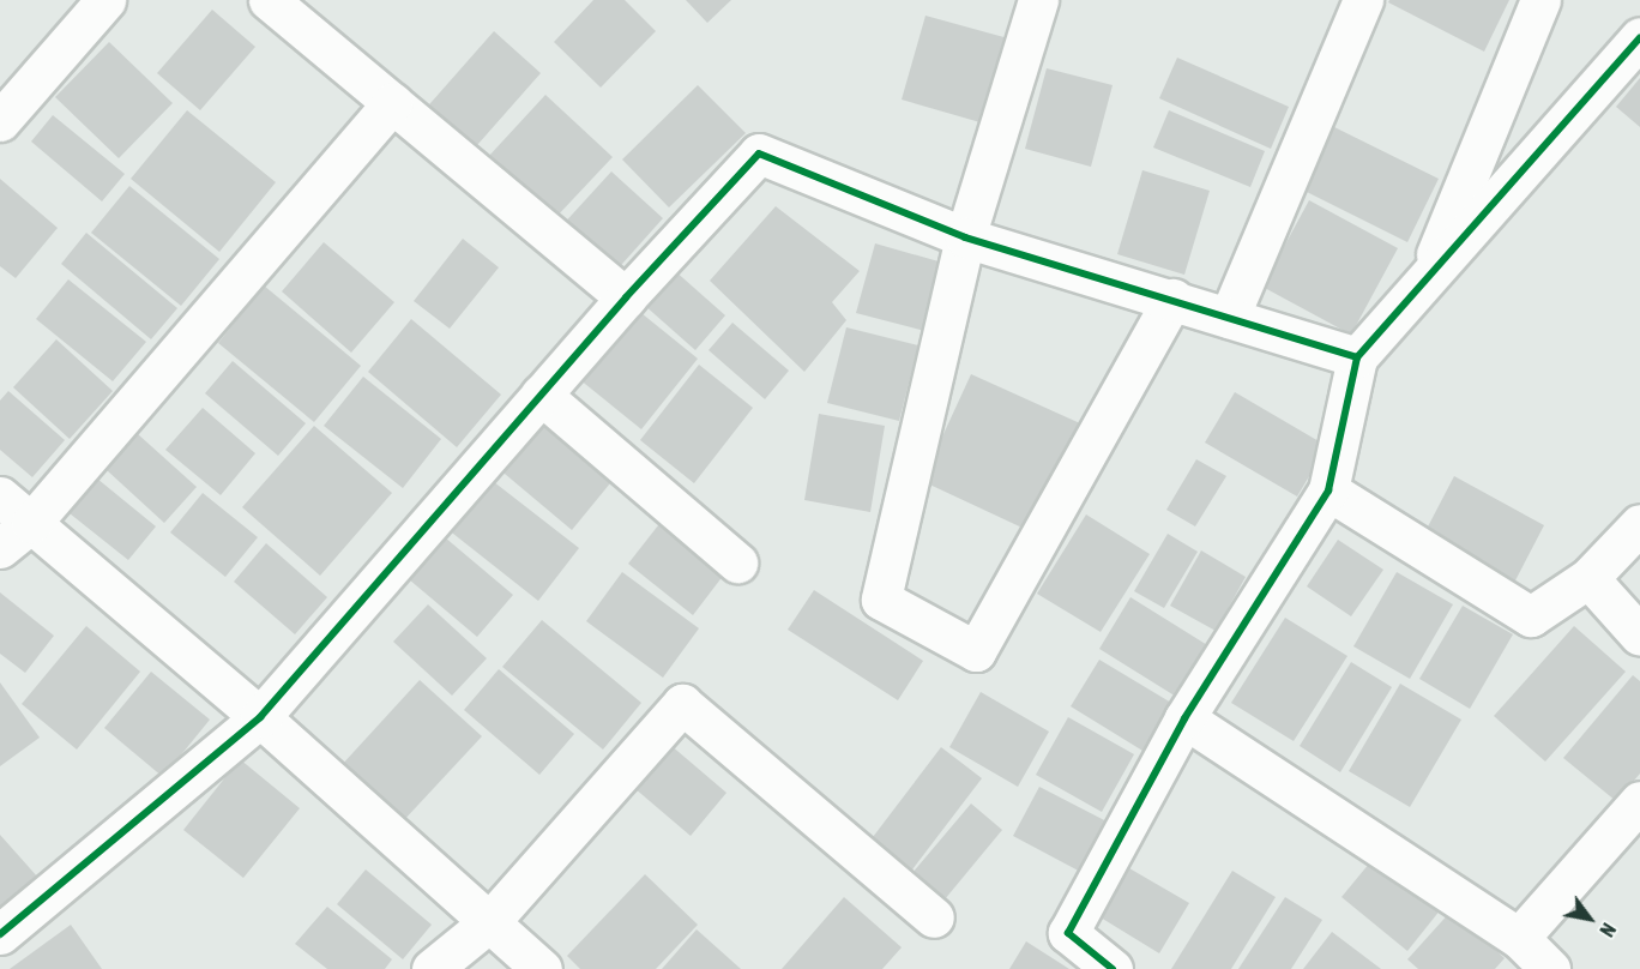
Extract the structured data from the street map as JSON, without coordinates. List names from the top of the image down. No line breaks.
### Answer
{"north":"bottom right"}
